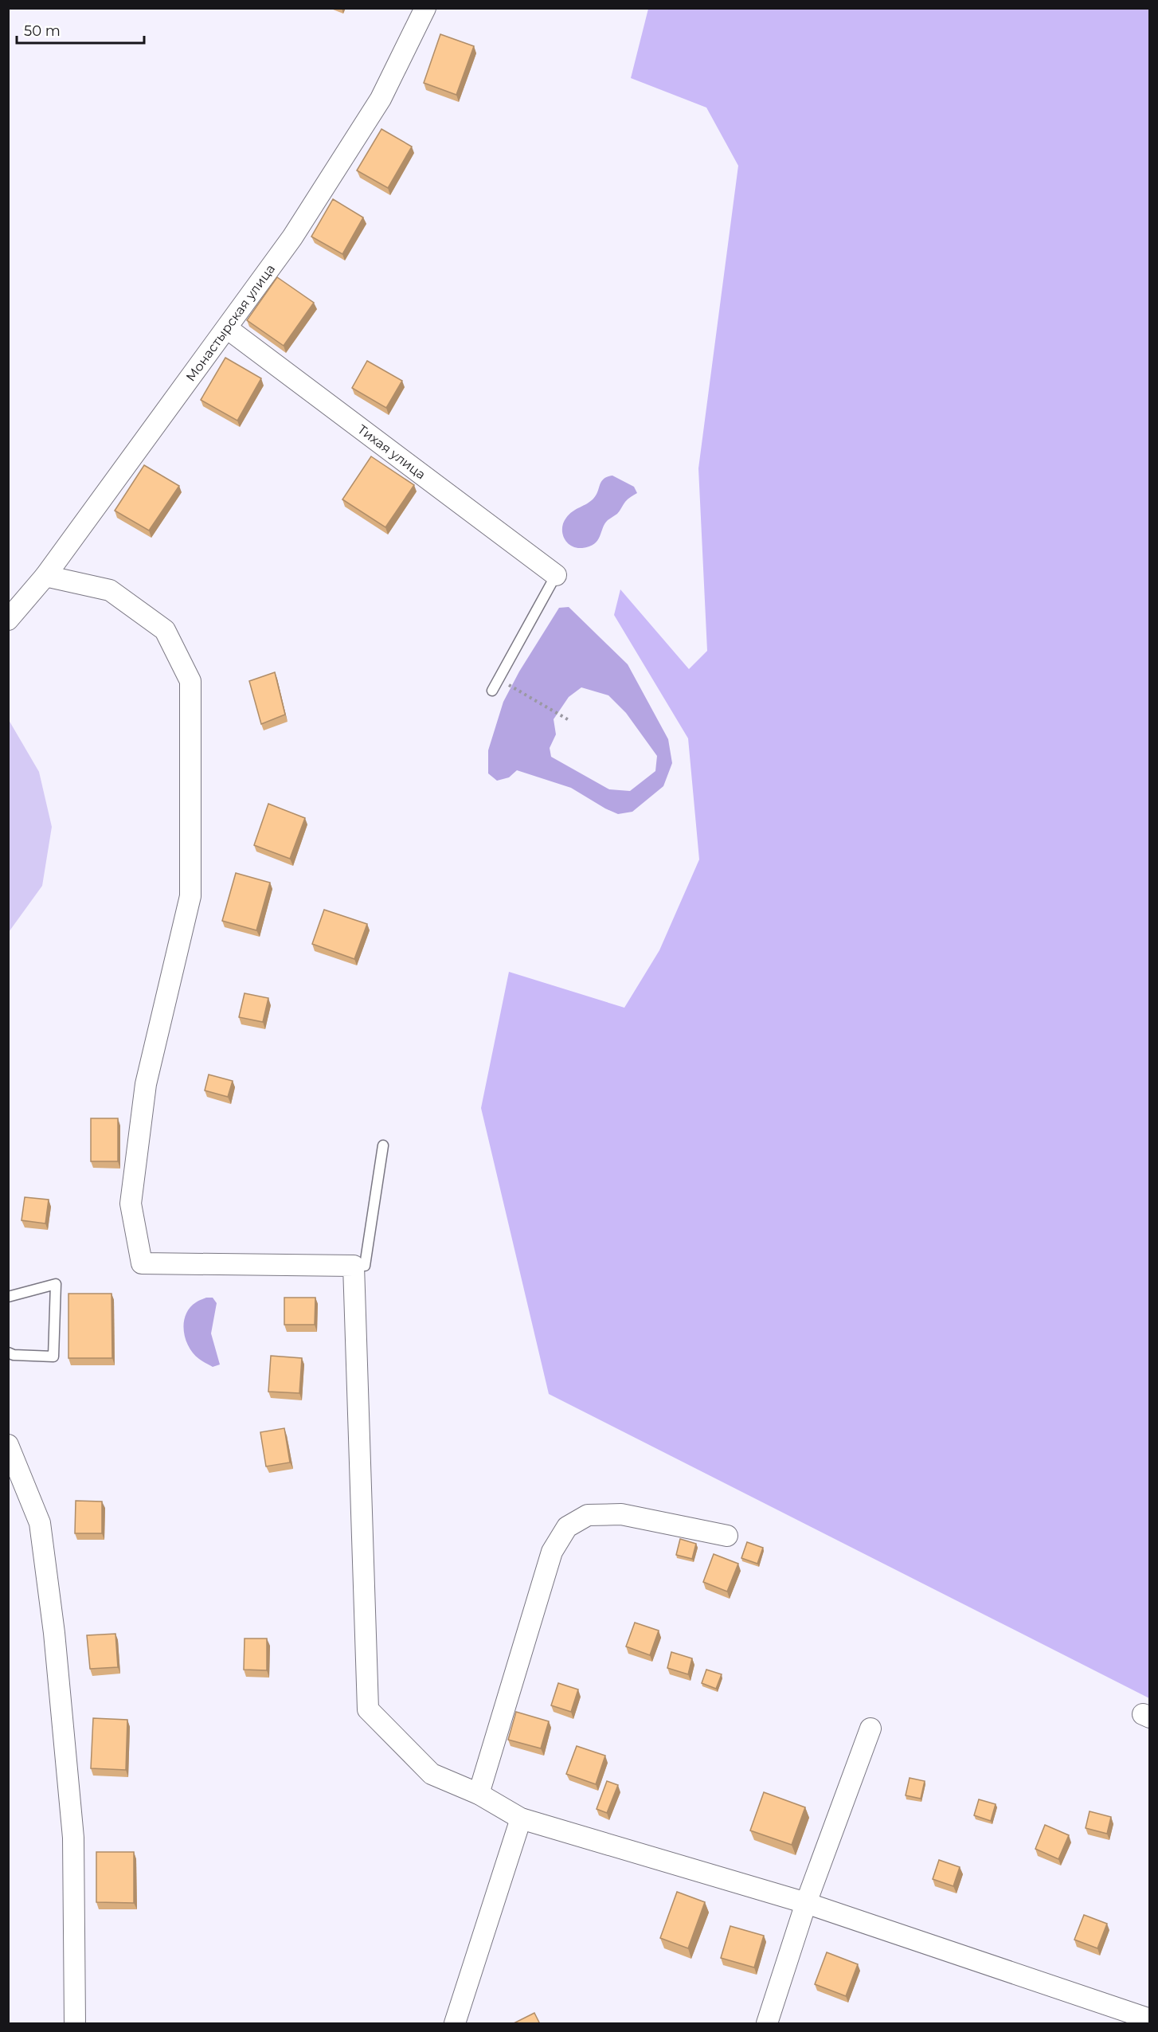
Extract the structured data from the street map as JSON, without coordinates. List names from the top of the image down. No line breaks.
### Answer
{"streets":{"street":["Монастырская улица","Тихая улица"]},"crossings":[["Монастырская улица","Тихая улица"]],"scale_bar":"50 m"}
